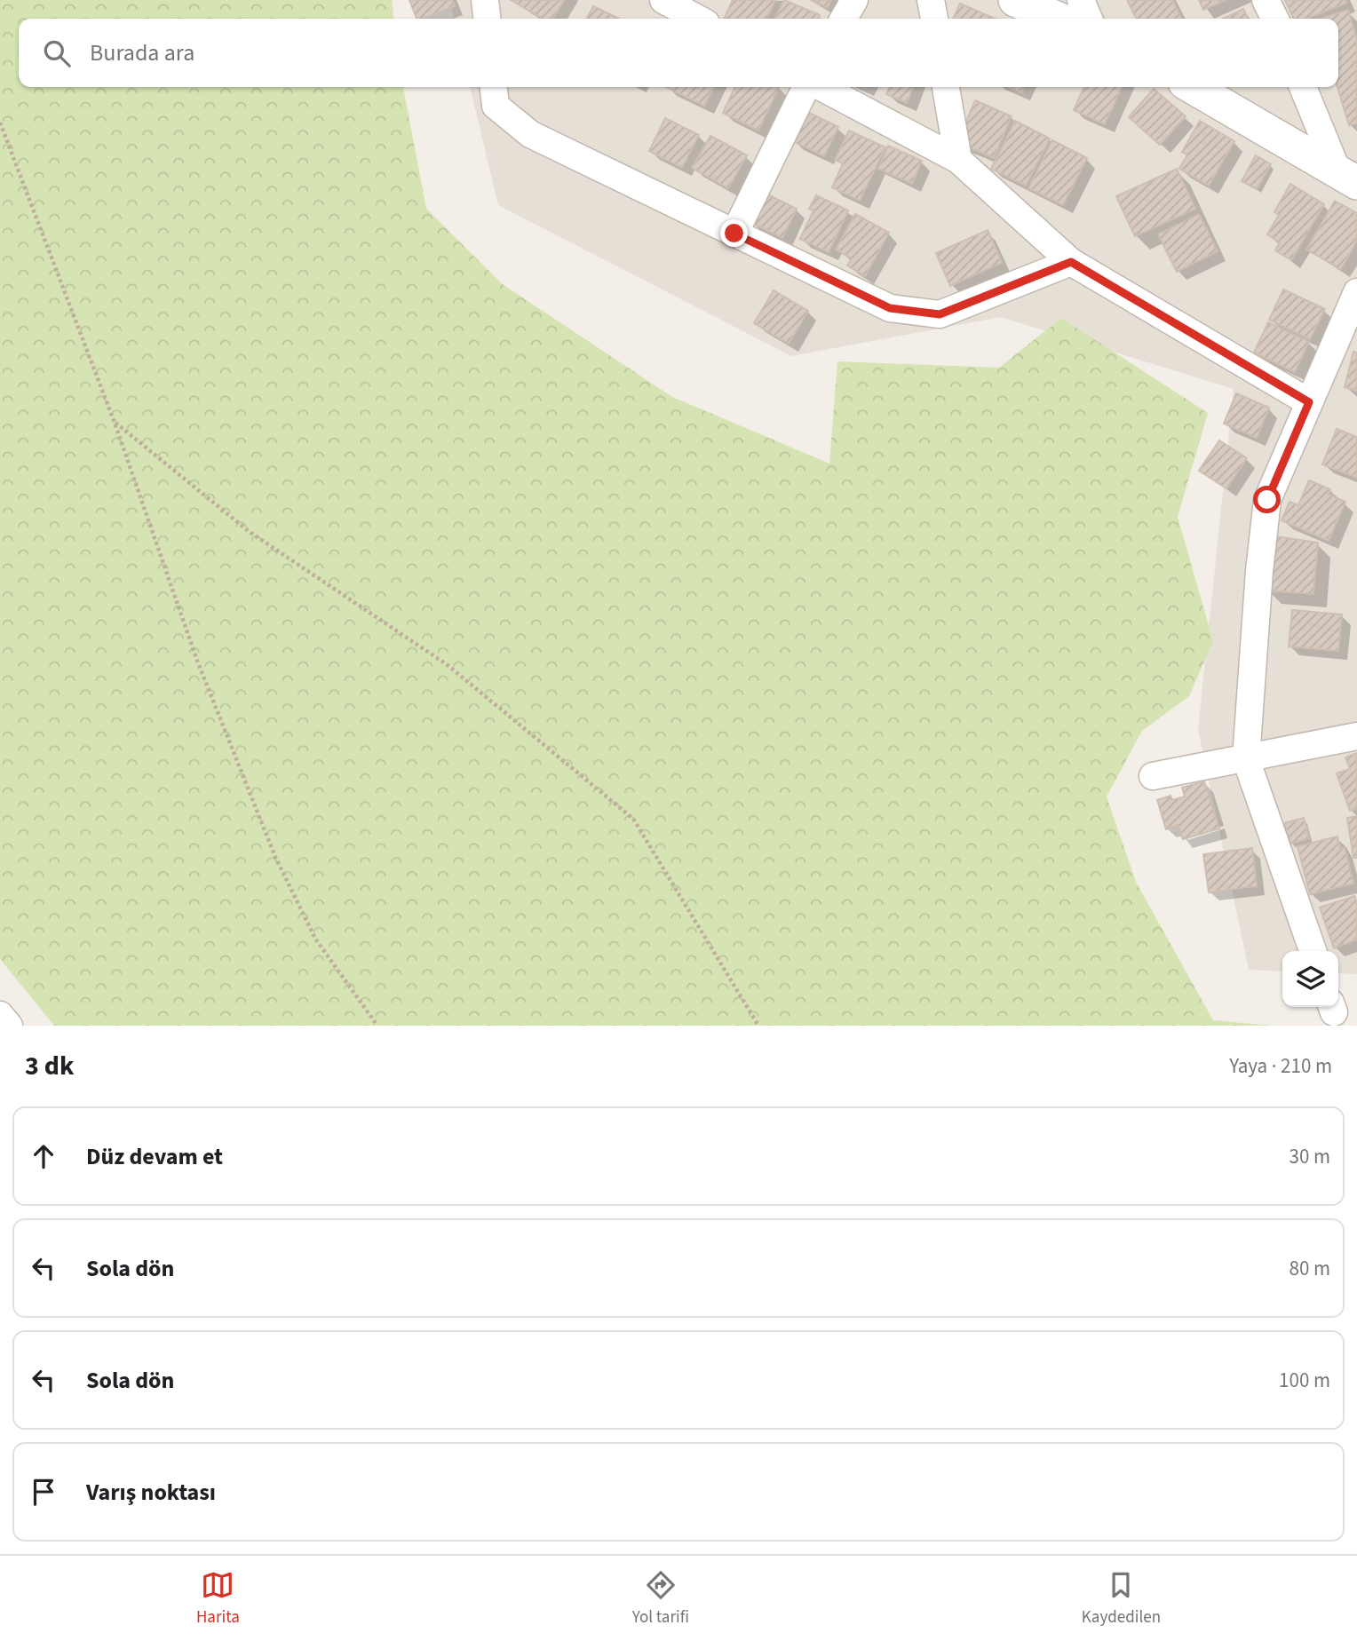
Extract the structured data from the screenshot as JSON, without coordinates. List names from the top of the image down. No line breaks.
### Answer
{"page":{"search":"Burada ara","heading":["3 dk","Yaya · 210 m"],"list":[["Düz devam et","30 m"],["Sola dön","80 m"],["Sola dön","100 m"],"Varış noktası"],"nav":["Harita","Yol tarifi","Kaydedilen"]}}
